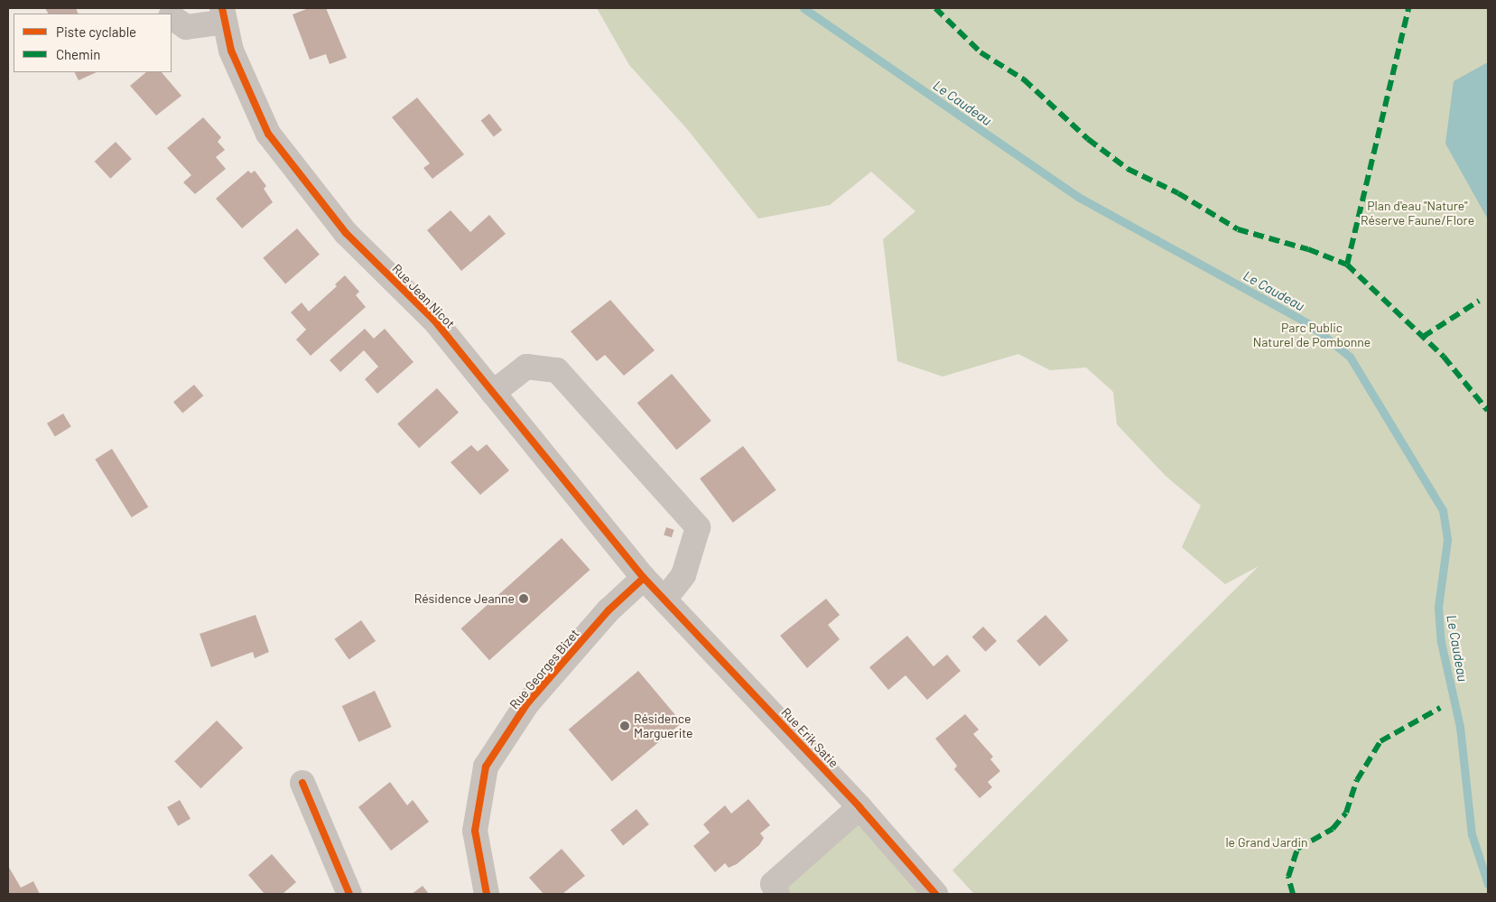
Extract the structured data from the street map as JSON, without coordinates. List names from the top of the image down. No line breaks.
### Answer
{"streets":{"street":["Rue Jean Nicot","Rue Georges Bizet","Rue Erik Satie"]},"crossings":[["Rue Jean Nicot","Rue Georges Bizet"],["Rue Jean Nicot","Rue Erik Satie"]],"water":["Le Caudeau"],"parks":["Plan d'eau \"Nature\" Réserve Faune/Flore","Parc Public Naturel de Pombonne","le Grand Jardin"],"places":["Résidence Jeanne","Résidence Marguerite"],"legend":["Piste cyclable","Chemin"]}
